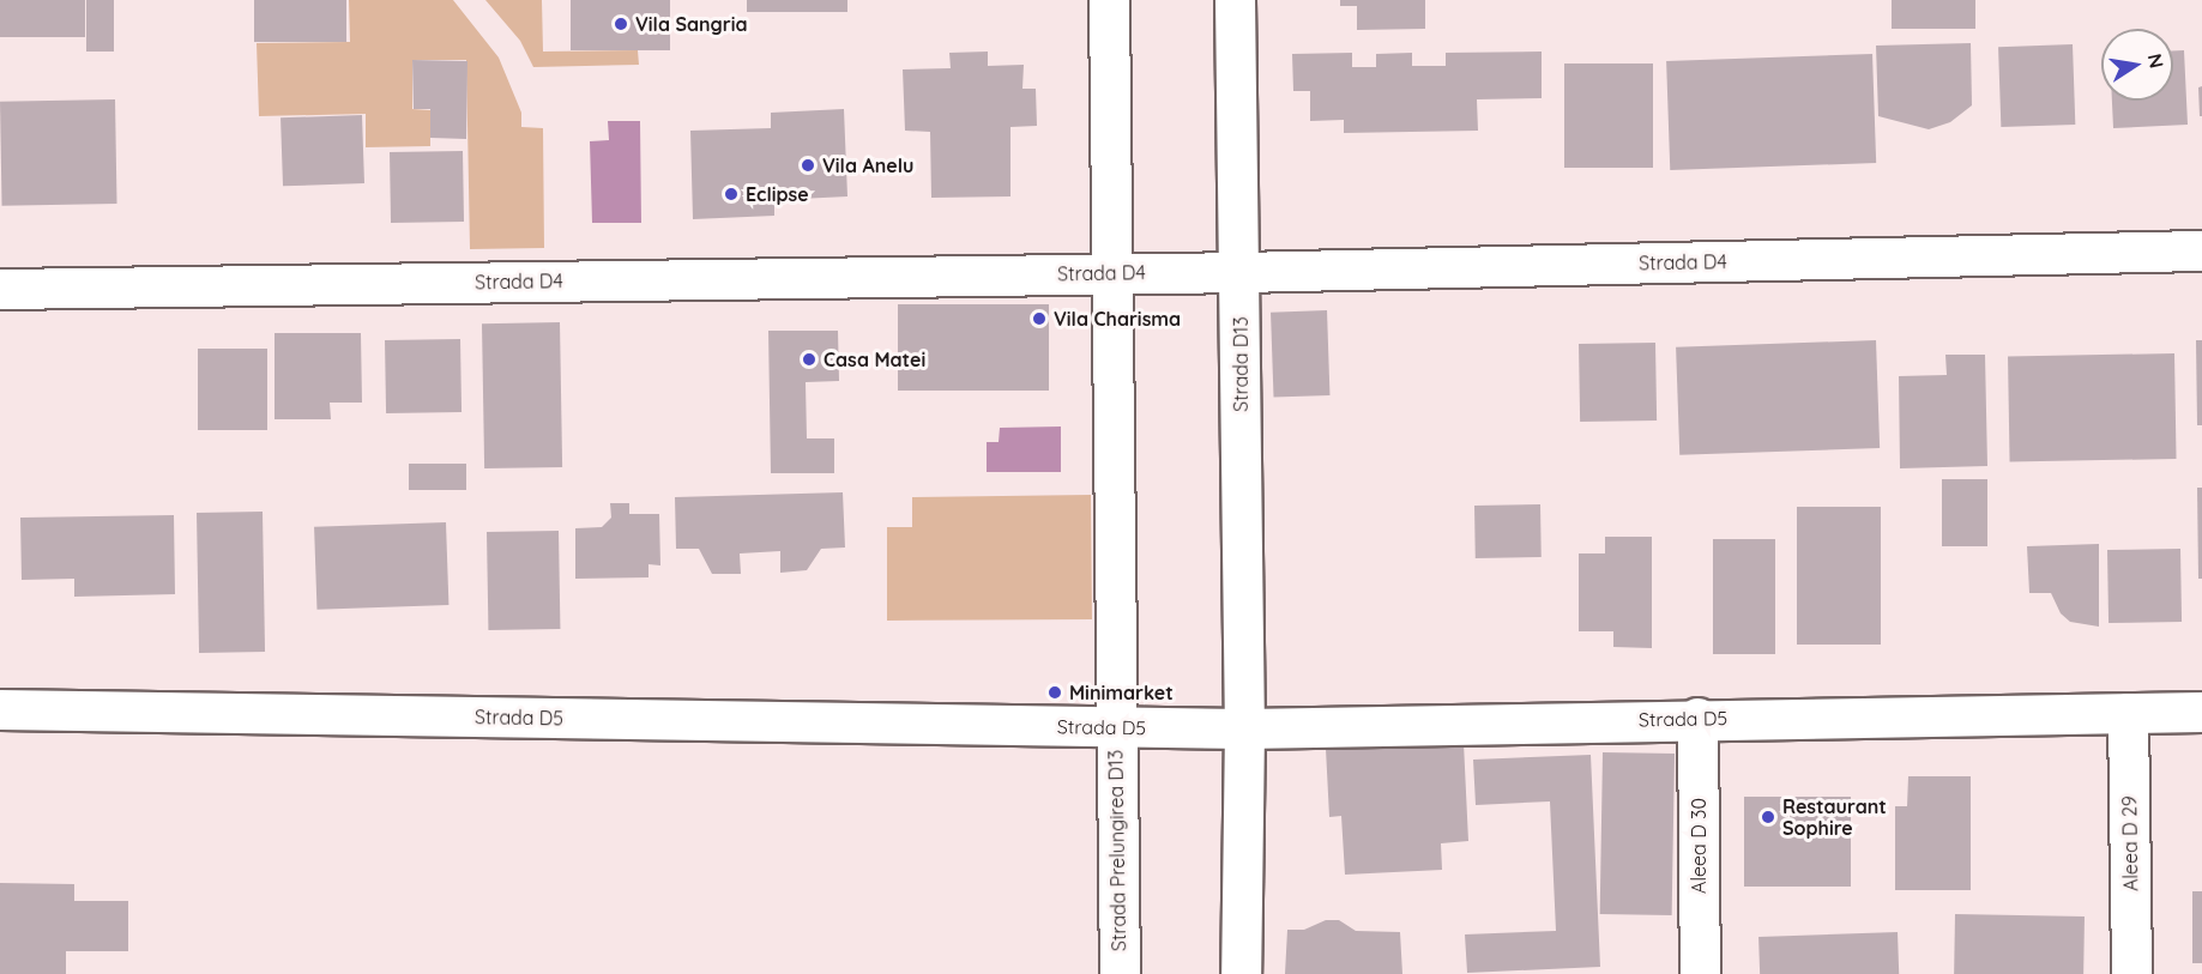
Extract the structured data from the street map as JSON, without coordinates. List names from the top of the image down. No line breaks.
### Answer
{"streets":{"street":["Strada D4","Strada D13","Strada D5","Aleea D 29","Aleea D 30","Strada Prelungirea D13"]},"crossings":[["Strada D4","Strada D13"],["Strada D13","Strada D5"],["Strada D5","Aleea D 29"],["Strada D5","Aleea D 30"],["Strada D5","Strada Prelungirea D13"]],"places":["Vila Sangria","Vila Anelu","Eclipse","Vila Charisma","Casa Matei","Minimarket","Restaurant Sophire"],"north":"right"}
